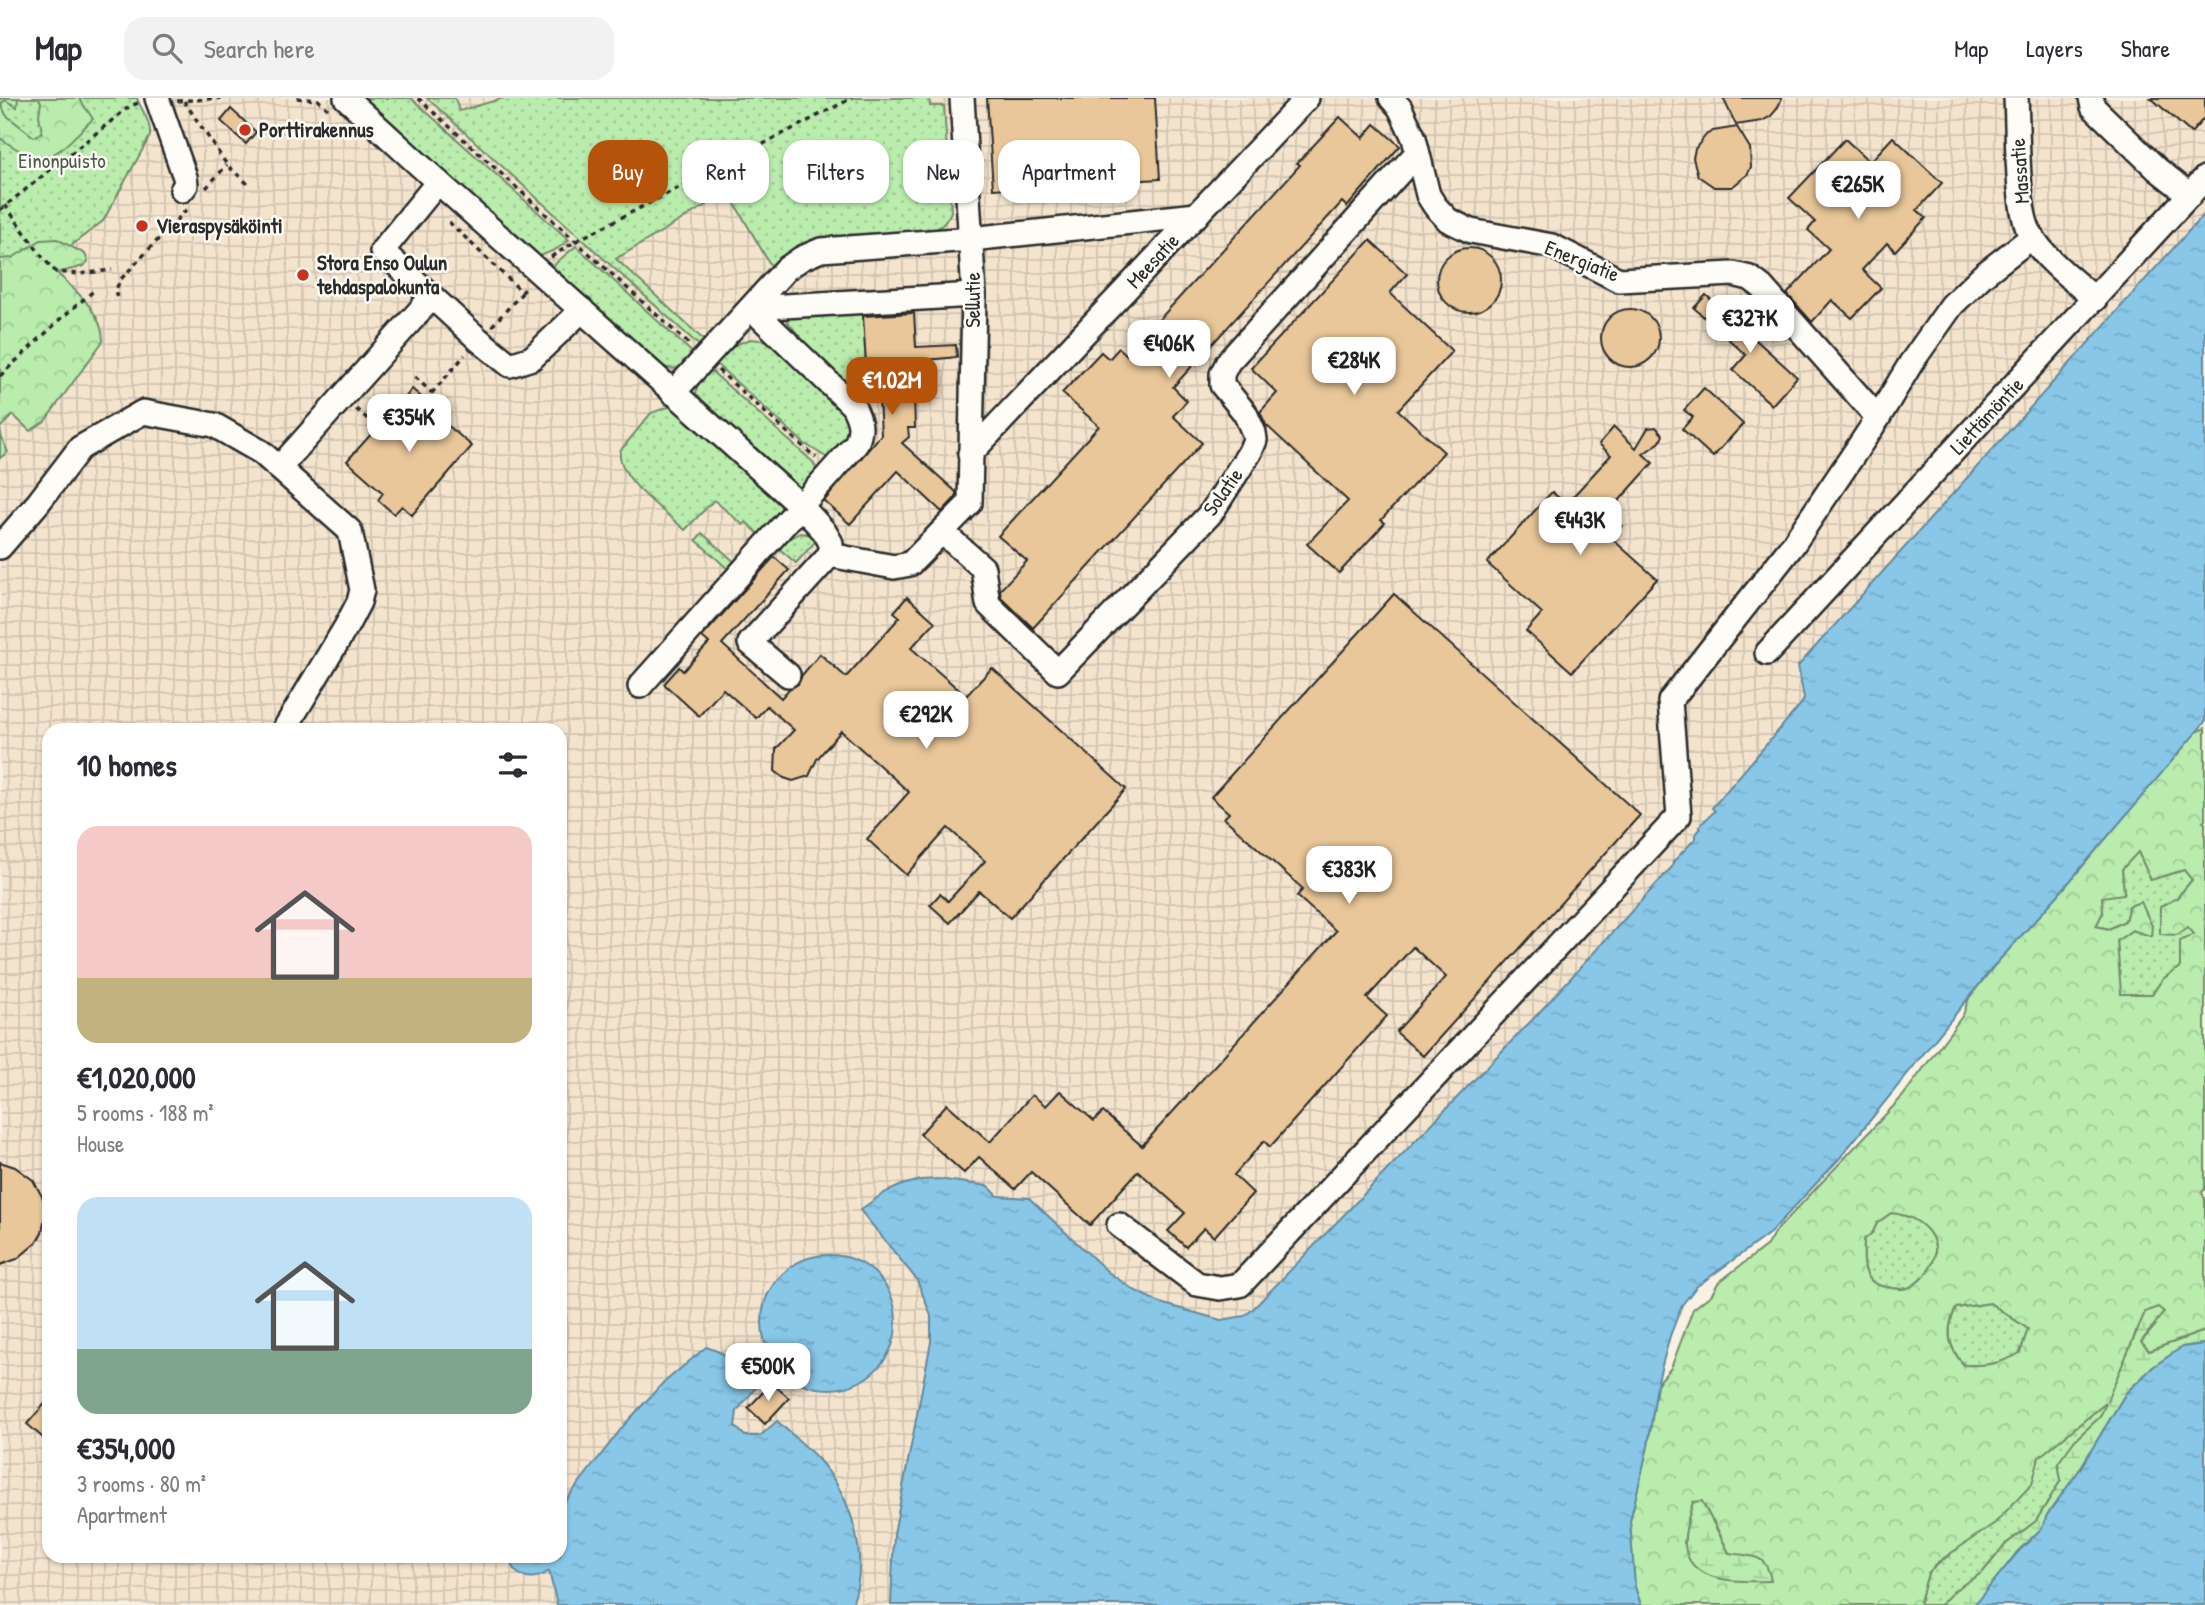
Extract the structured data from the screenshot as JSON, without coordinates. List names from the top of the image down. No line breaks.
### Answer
{"streets":{"lane":["Massatie","Meesatie","Energiatie","Sellutie","Liettämöntie","Solatie"]},"crossings":[["Massatie","Liettämöntie"],["Meesatie","Sellutie"],["Energiatie","Solatie"],["Sellutie","Solatie"]],"parks":["Einonpuisto"],"places":["Porttirakennus","Vieraspysäköinti","Stora Enso Oulun tehdaspalokunta"],"page":{"header":"Map","search":"Search here","nav":["Map","Layers","Share"],"chip":["Buy","Rent","Filters","New","Apartment"],"price":["€265K","€327K","€406K","€284K","€1.02M","€354K","€443K","€292K","€383K","€500K"],"heading":"10 homes","list":[{"name":"€1,020,000","note":"5 rooms · 188 m² · House"},{"name":"€354,000","note":"3 rooms · 80 m² · Apartment"}]}}
